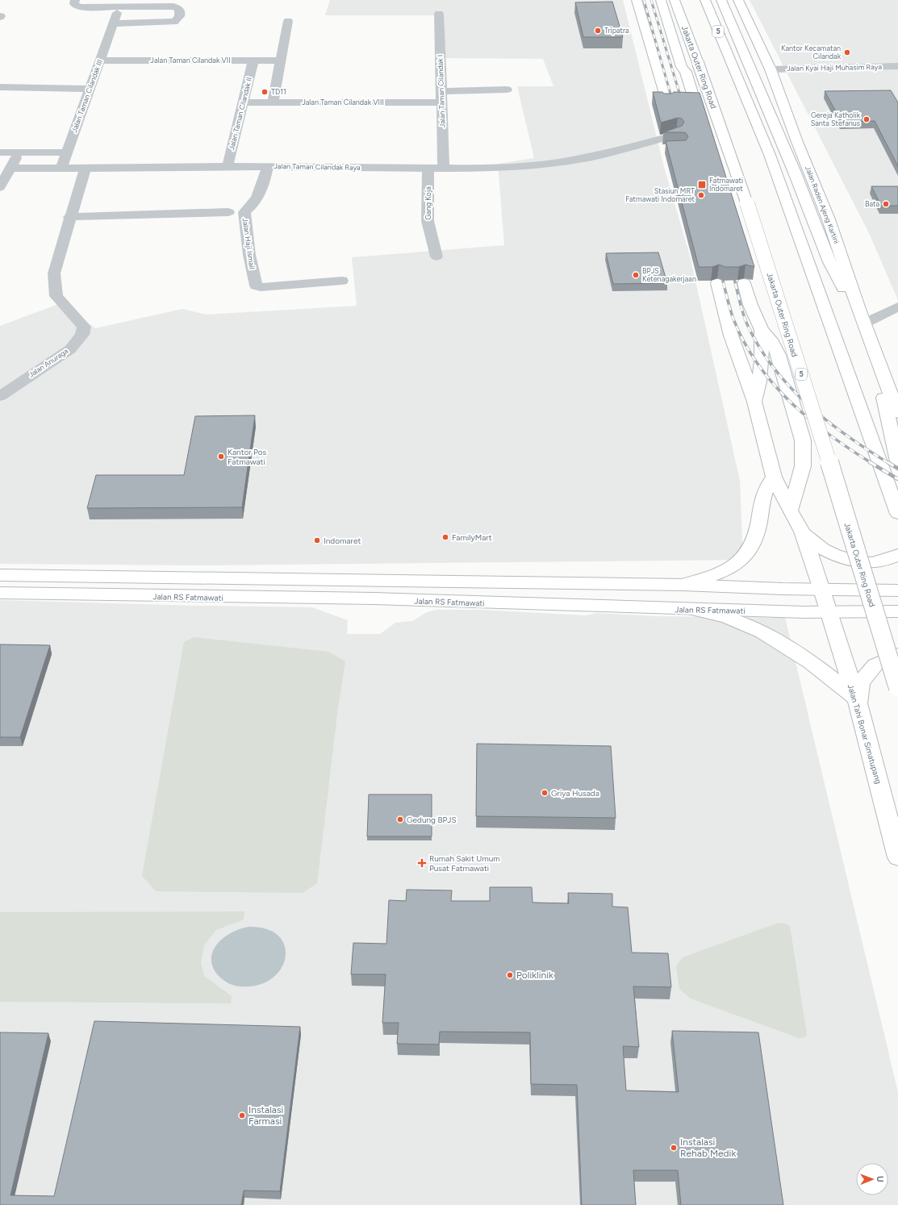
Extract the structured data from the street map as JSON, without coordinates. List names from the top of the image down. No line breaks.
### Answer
{"streets":{"main road":["5","Jakarta Outer Ring Road","Jalan Raden Ajeng Kartini","Jalan RS Fatmawati","Jalan Tahi Bonar Simatupang"],"street":["Jalan Taman Cilandak VII","Jalan Kyai Haji Muhasim Raya","Jalan Taman Cilandak I","Jalan Taman Cilandak III","Jalan Taman Cilandak VIII","Jalan Taman Cilandak II","Jalan Taman Cilandak Raya","Gang Koja","Jalan Haji Ismail","Jalan Anuraga"]},"crossings":[["Jalan Taman Cilandak VII","Jalan Taman Cilandak III"],["Jalan Taman Cilandak VII","Jalan Taman Cilandak II"],["Jalan Kyai Haji Muhasim Raya","Jalan Raden Ajeng Kartini"],["Jalan Taman Cilandak I","Jalan Taman Cilandak VIII"],["Jalan Taman Cilandak I","Jalan Taman Cilandak Raya"],["Jalan Taman Cilandak III","Jalan Taman Cilandak Raya"],["Jalan Taman Cilandak VIII","Jalan Taman Cilandak II"],["Jalan Taman Cilandak II","Jalan Taman Cilandak Raya"],["Jalan Taman Cilandak Raya","Gang Koja"],["Jalan Taman Cilandak Raya","Jalan Haji Ismail"],["Jalan Taman Cilandak Raya","Jalan Anuraga"],["Jalan RS Fatmawati","Jalan Tahi Bonar Simatupang"]],"places":{"other":["Tripatra","Kantor Kecamatan Cilandak","TD11","Gereja Katholik Santa Stefanus","Stasiun MRT Fatmawati Indomaret","Bata","BPJS Ketenagakerjaan","Kantor Pos Fatmawati","FamilyMart","Indomaret","Griya Husada","Gedung BPJS","Poliklinik","Instalasi Farmasi","Instalasi Rehab Medik"],"transit":["Fatmawati Indomaret"],"health":["Rumah Sakit Umum Pusat Fatmawati"]},"north":"right"}
